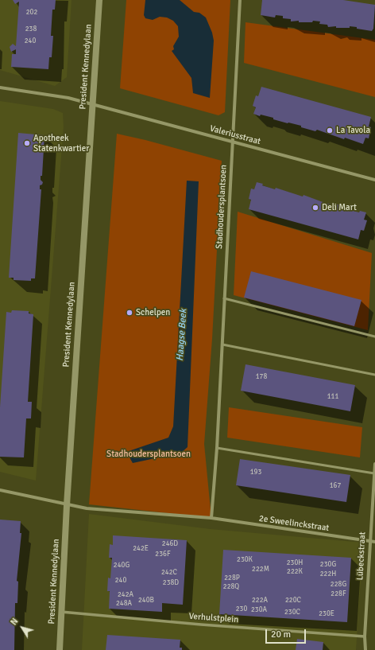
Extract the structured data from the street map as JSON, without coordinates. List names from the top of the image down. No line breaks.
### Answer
{"streets":{"main road":["President Kennedylaan"],"street":["Valeriusstraat","Stadhoudersplantsoen","2e Sweelinckstraat","Lübeckstraat","Verhulstplein"]},"crossings":[["President Kennedylaan","Valeriusstraat"],["President Kennedylaan","Verhulstplein"],["Valeriusstraat","Stadhoudersplantsoen"],["Stadhoudersplantsoen","2e Sweelinckstraat"],["2e Sweelinckstraat","Lübeckstraat"],["Lübeckstraat","Verhulstplein"]],"water":["Haagse Beek"],"parks":["Stadhoudersplantsoen"],"places":["La Tavola","Apotheek Statenkwartier","Deli Mart","Schelpen"],"house_numbers":["202","238","240","178","111","193","167","246D","242E","236F","230K","230H","230G","240G","222M","222K","242C","222H","228P","240","238D","228G","228Q","228F","242A","240B","222A","220C","248A","230","230A","230C","230E"],"scale_bar":"20 m","north":"top left"}
